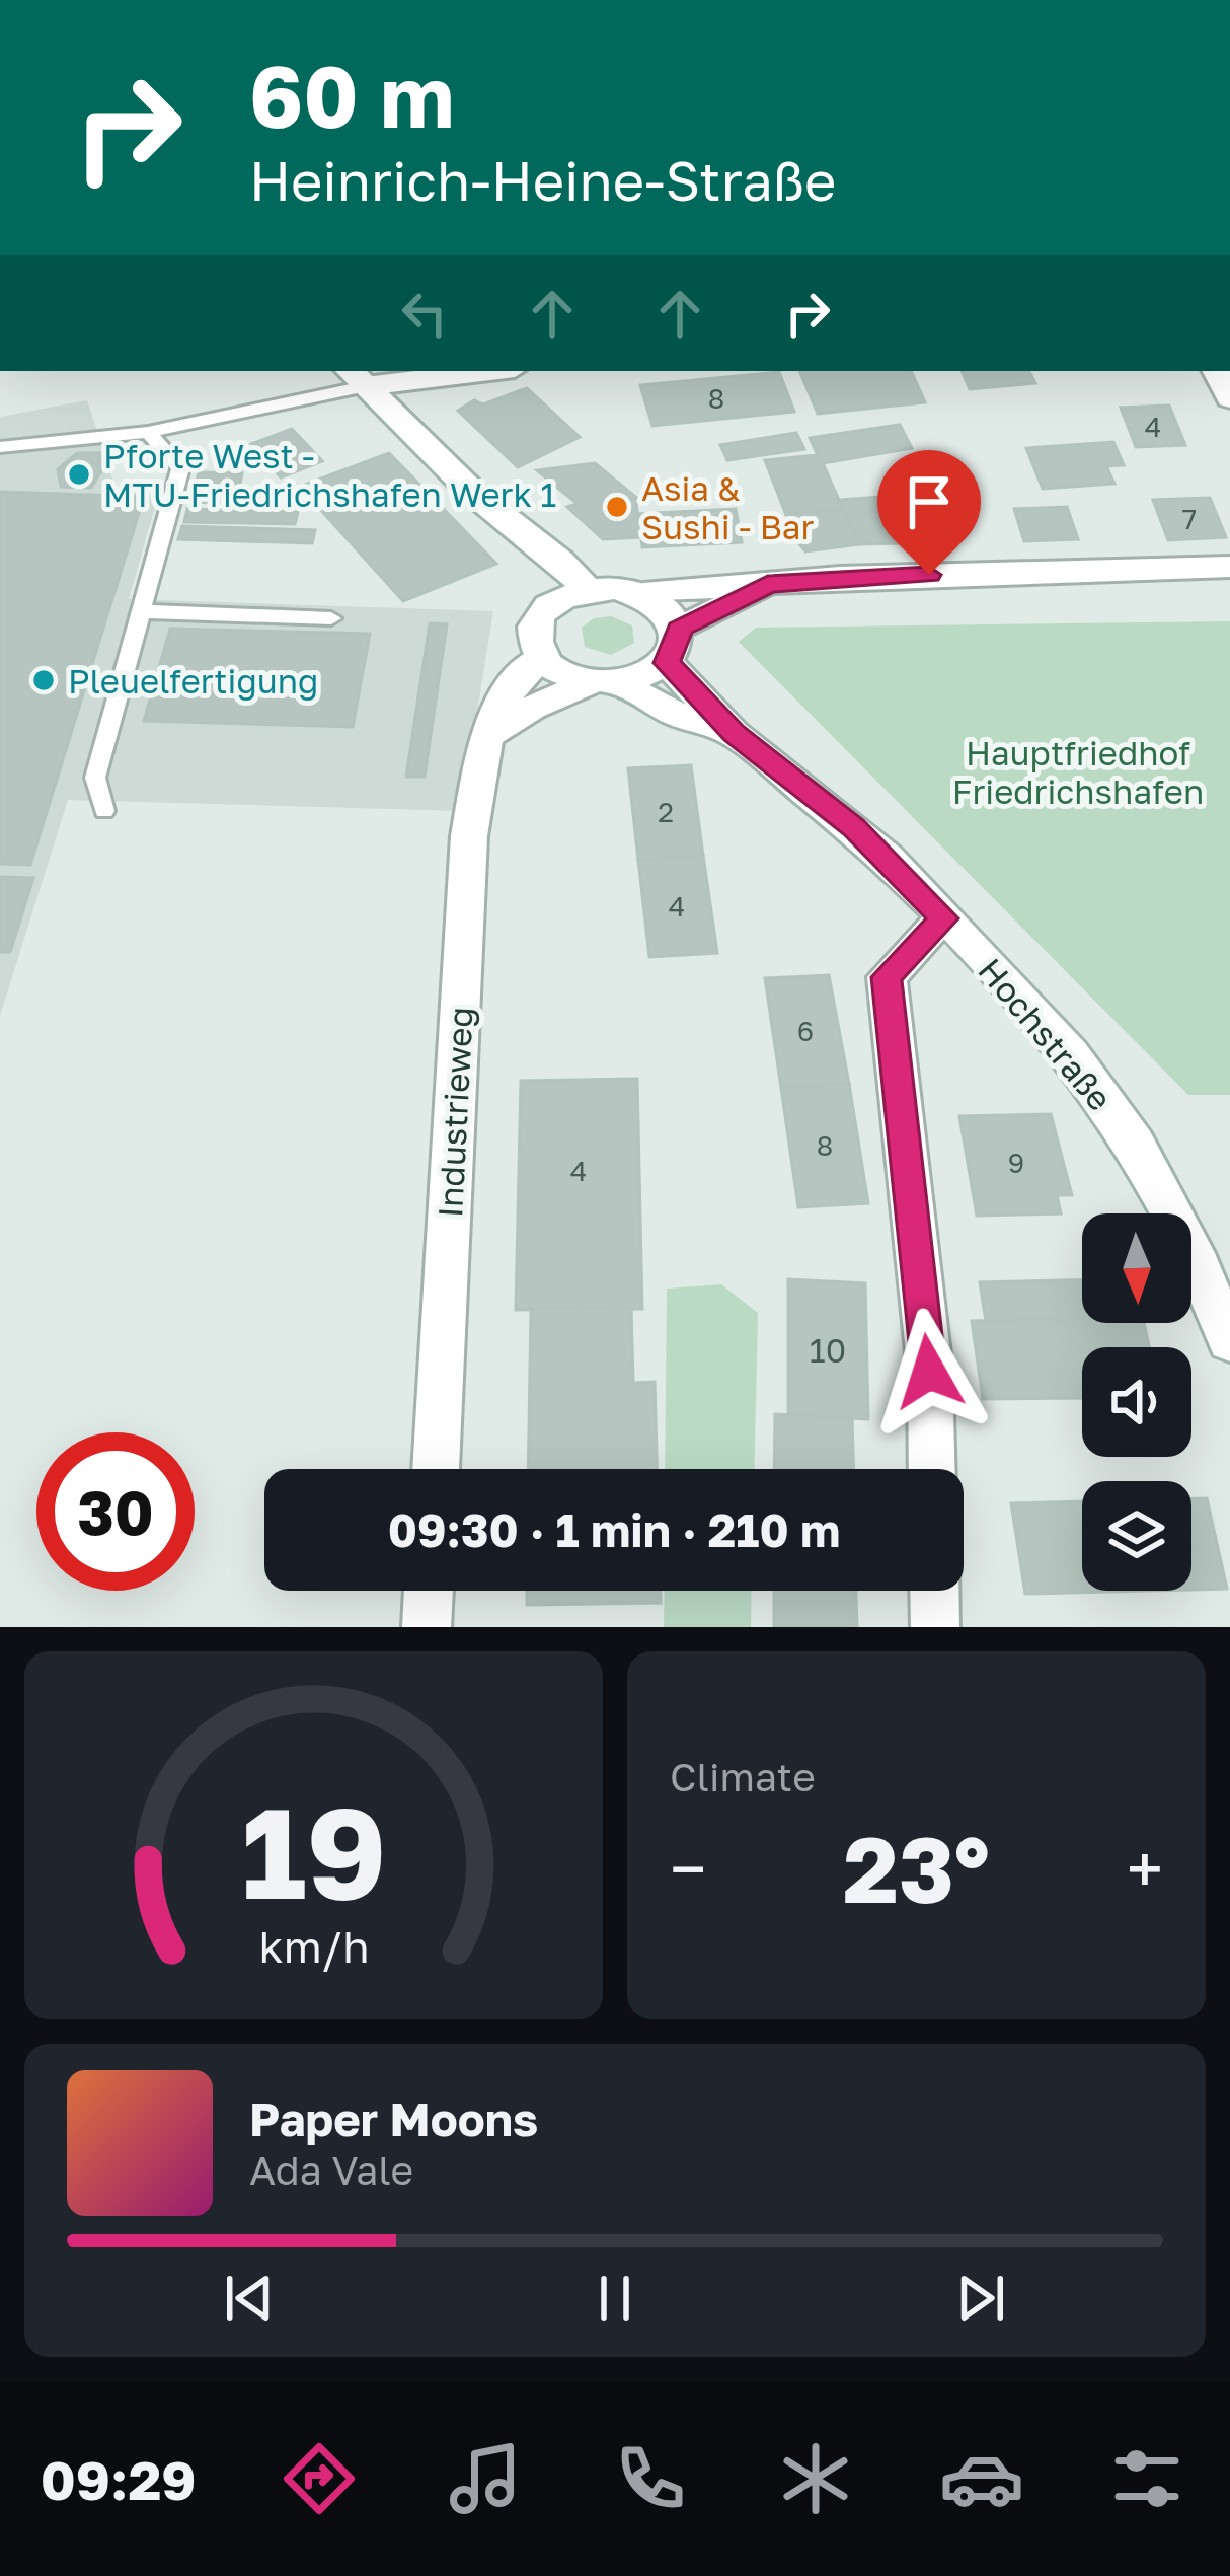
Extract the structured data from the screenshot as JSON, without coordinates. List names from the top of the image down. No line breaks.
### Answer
{"streets":{"street":["Hochstraße","Industrieweg"]},"crossings":[["Hochstraße","Industrieweg"]],"parks":["Hauptfriedhof Friedrichshafen"],"places":["Pforte West - MTU-Friedrichshafen Werk 1","Asia & Sushi - Bar","Pleuelfertigung"],"house_numbers":["8","4","7","2","4","6","8","9","4","10"],"north":"bottom","page":{"turn":["60 m","Heinrich-Heine-Straße"],"limit":"30","trip":"09:30 · 1 min · 210 m","tile":"Climate","heat":["−","23°","+"],"song":["Paper Moons","Ada Vale"],"tabs":"09:29","gauge":["19","km/h"]}}
